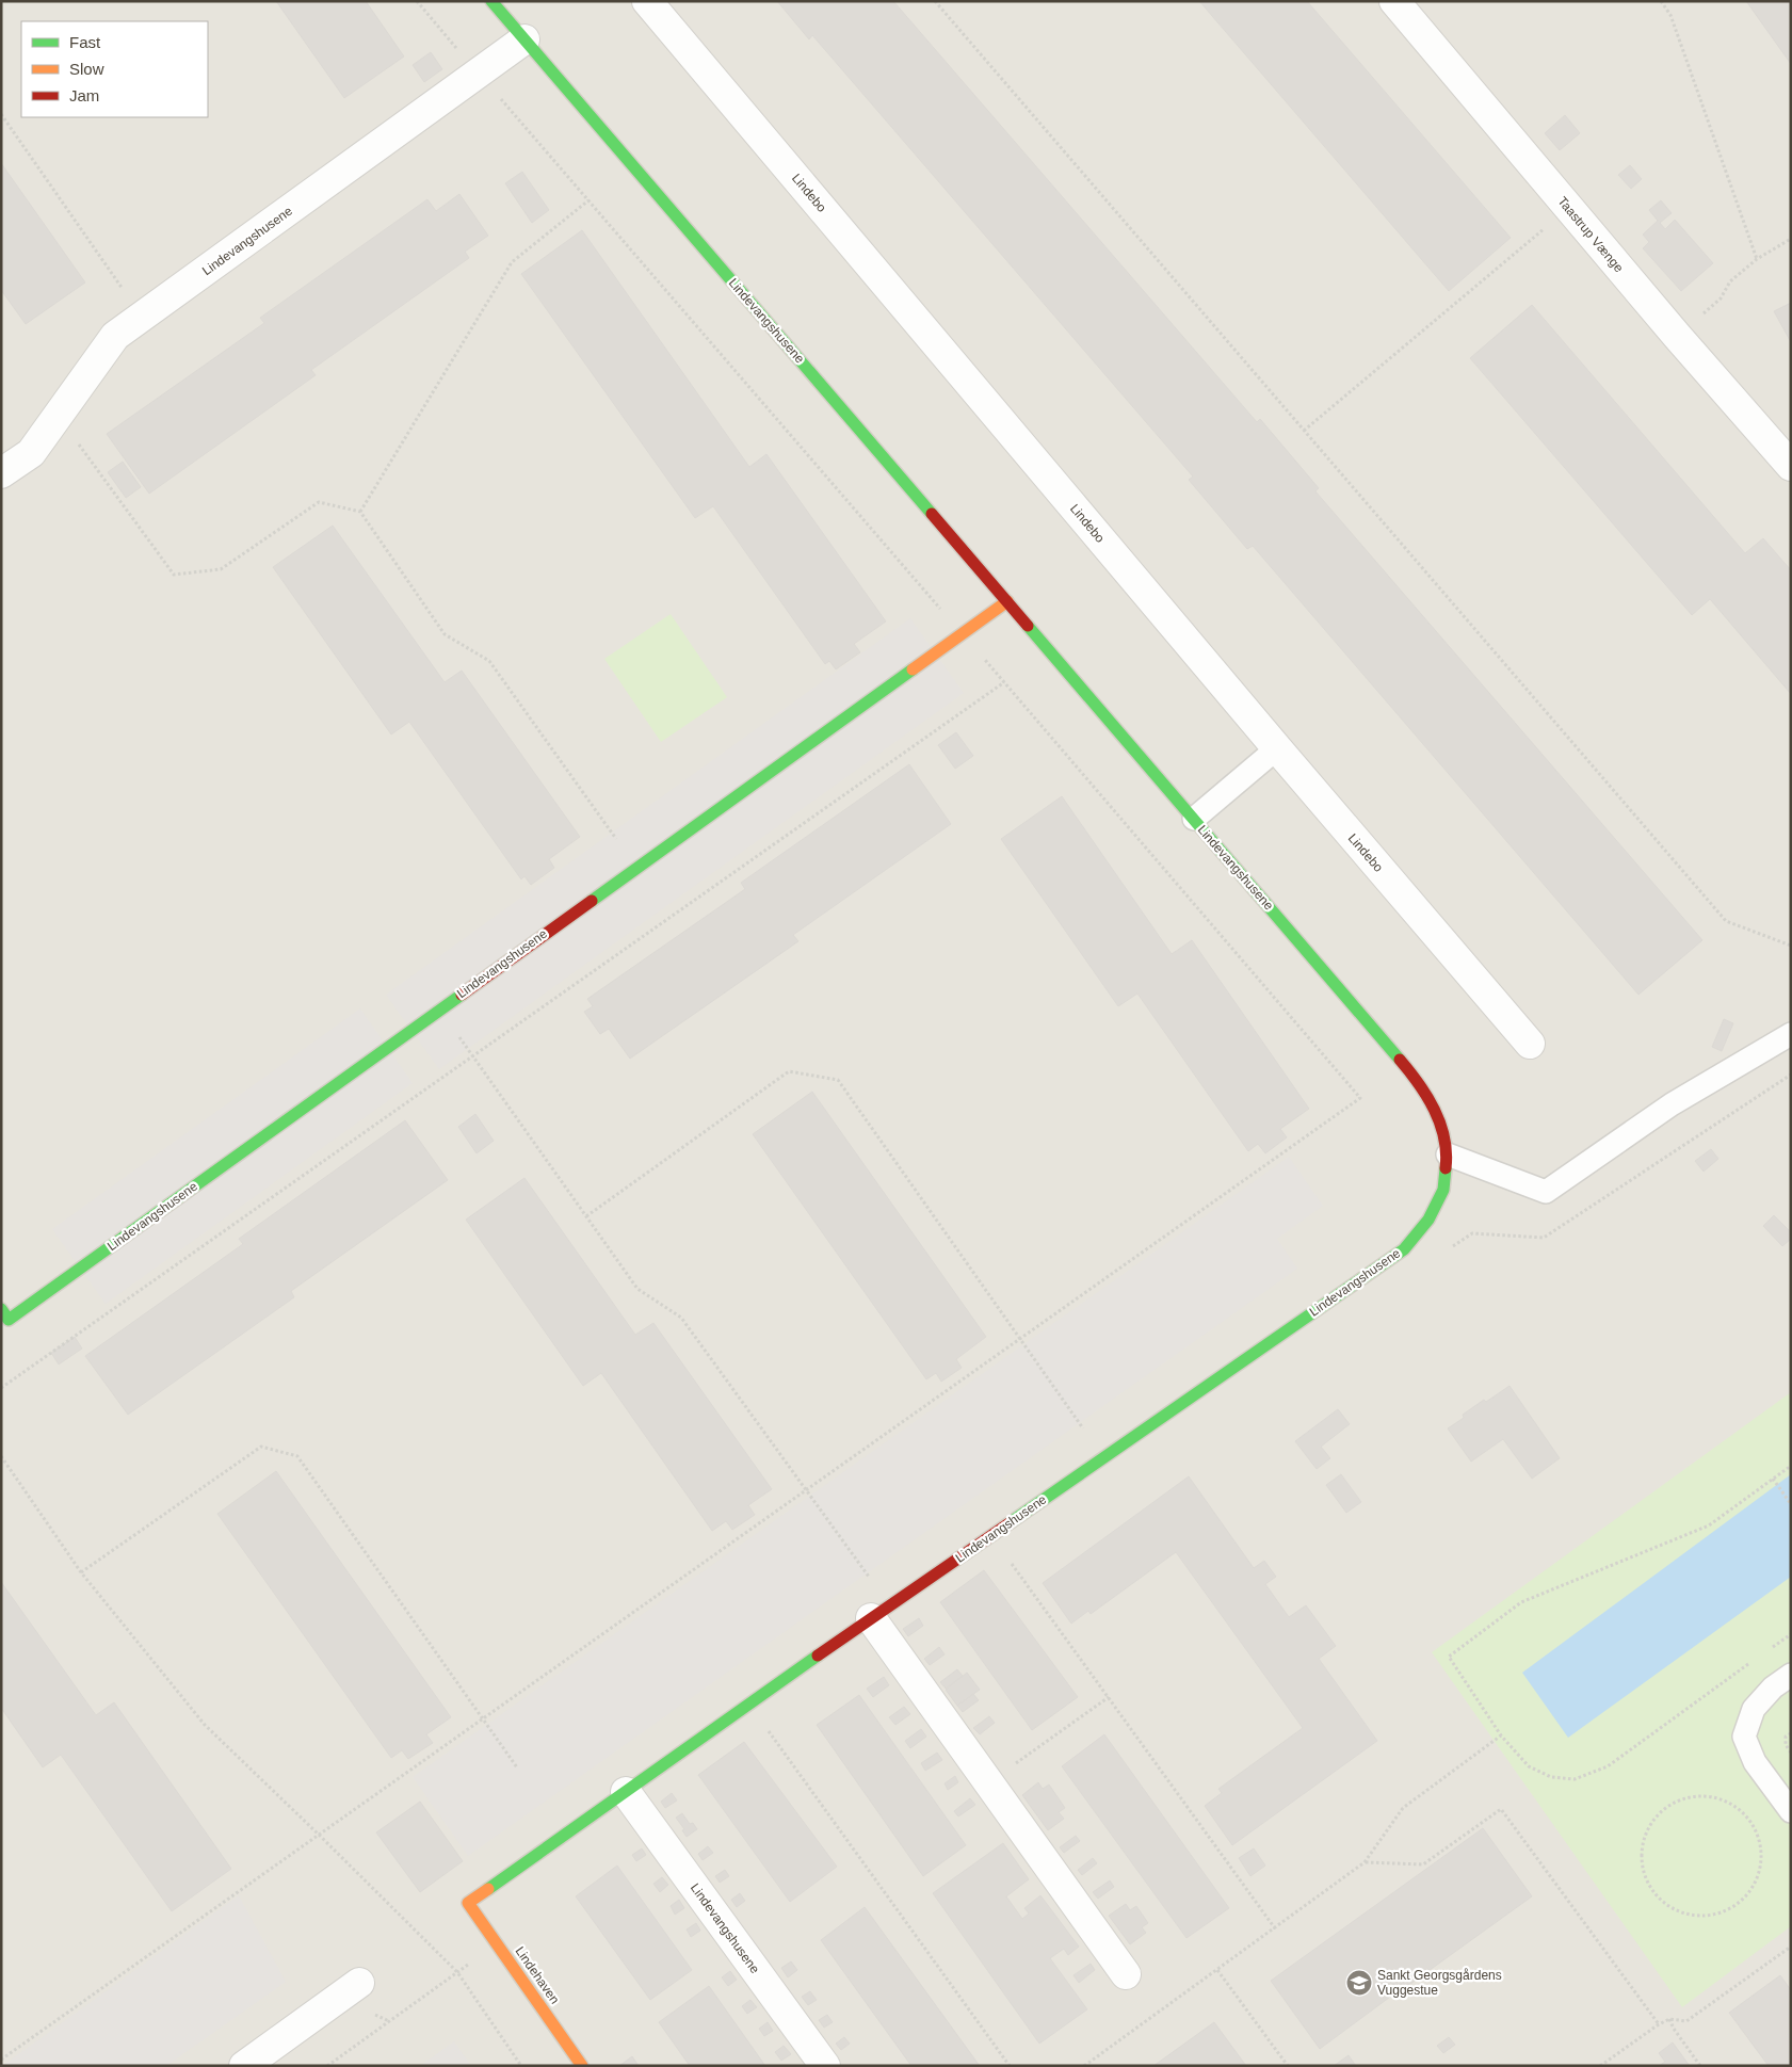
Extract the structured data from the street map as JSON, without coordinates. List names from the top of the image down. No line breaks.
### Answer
{"streets":{"street":["Lindebo","Taastrup Vænge","Lindevangshusene","Lindehaven"]},"crossings":[["Lindevangshusene","Lindehaven"]],"places":{"school or university":["Sankt Georgsgårdens Vuggestue"]},"legend":["Fast","Slow","Jam"]}
